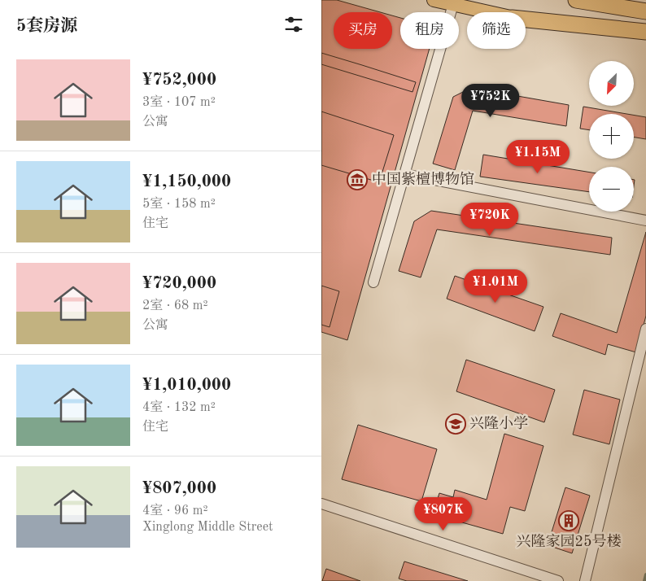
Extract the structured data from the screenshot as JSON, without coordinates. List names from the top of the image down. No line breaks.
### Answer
{"places":{"museum":["中国紫檀博物馆"],"school or university":["兴隆小学"],"building":["兴隆家园25号楼"]},"north":"bottom left","page":{"heading":"5套房源","chip":["买房","租房","筛选"],"list":[{"name":"¥752,000","note":"3室 · 107 m² · 公寓"},{"name":"¥1,150,000","note":"5室 · 158 m² · 住宅"},{"name":"¥720,000","note":"2室 · 68 m² · 公寓"},{"name":"¥1,010,000","note":"4室 · 132 m² · 住宅"},{"name":"¥807,000","note":"4室 · 96 m² · Xinglong Middle Street"}],"map_buttons":["+","−"],"price":["¥752K","¥1.15M","¥720K","¥1.01M","¥807K"]}}
